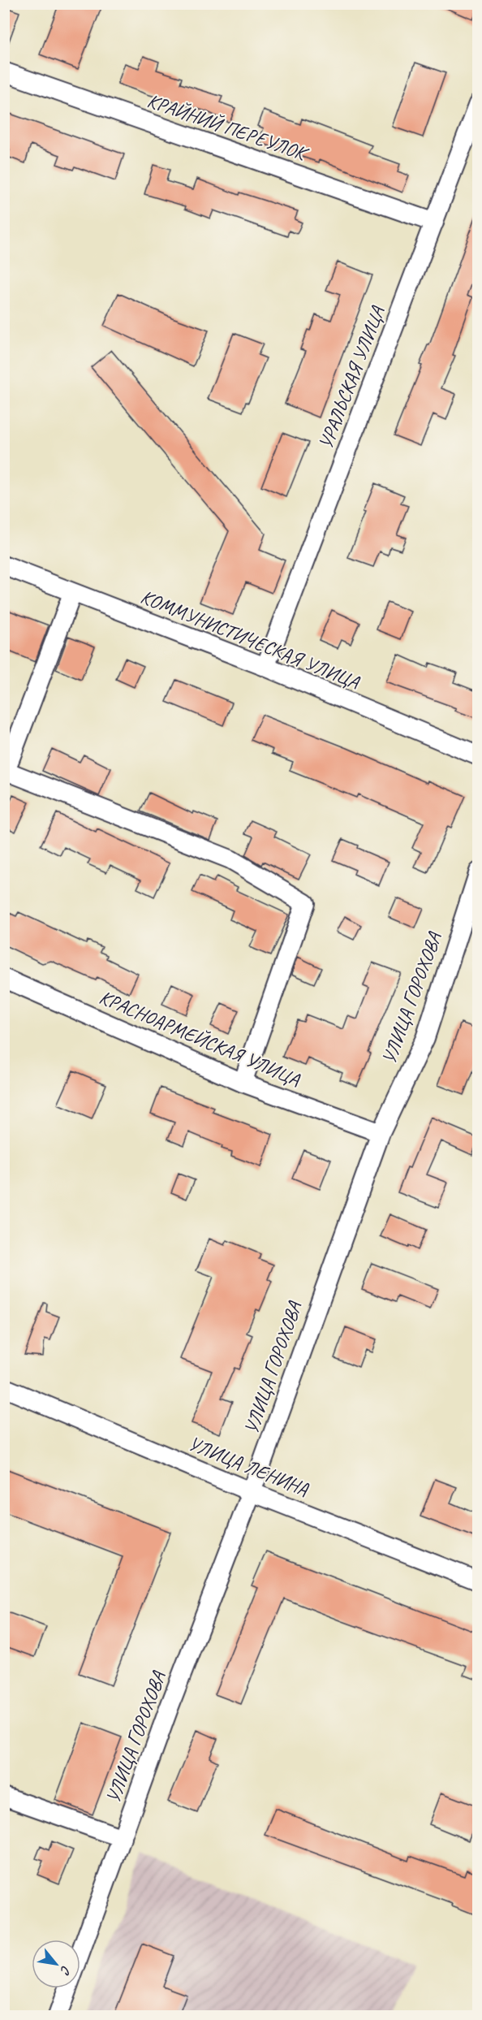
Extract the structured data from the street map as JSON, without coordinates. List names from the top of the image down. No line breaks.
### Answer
{"streets":{"street":["КРАЙНИЙ ПЕРЕУЛОК","УРАЛЬСКАЯ УЛИЦА","КОММУНИСТИЧЕСКАЯ УЛИЦА","УЛИЦА ГОРОХОВА","КРАСНОАРМЕЙСКАЯ УЛИЦА","УЛИЦА ЛЕНИНА"]},"crossings":[["КРАЙНИЙ ПЕРЕУЛОК","УРАЛЬСКАЯ УЛИЦА"],["УРАЛЬСКАЯ УЛИЦА","КОММУНИСТИЧЕСКАЯ УЛИЦА"],["УЛИЦА ГОРОХОВА","КРАСНОАРМЕЙСКАЯ УЛИЦА"],["УЛИЦА ГОРОХОВА","УЛИЦА ЛЕНИНА"]],"north":"bottom right"}
